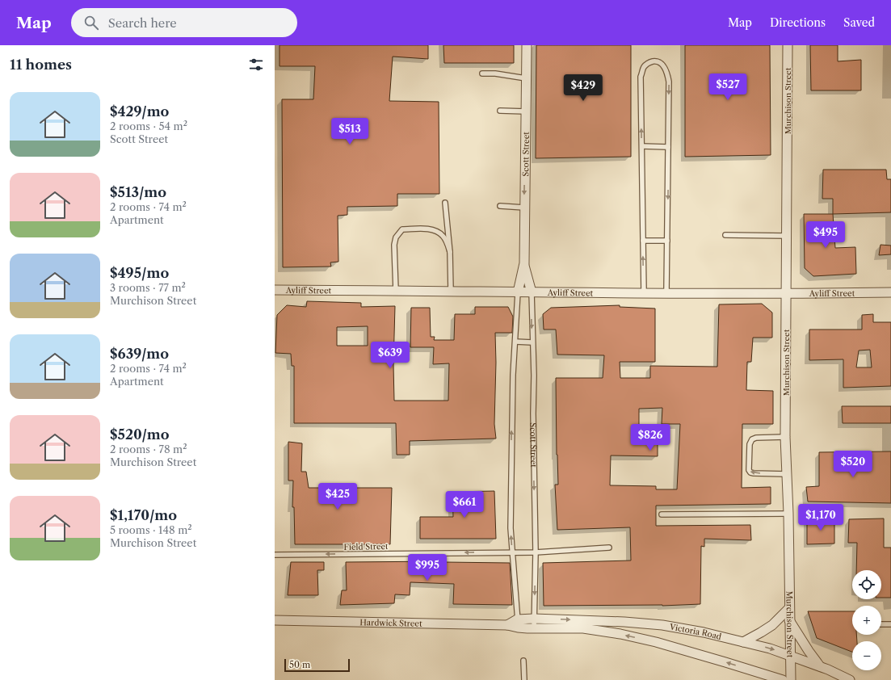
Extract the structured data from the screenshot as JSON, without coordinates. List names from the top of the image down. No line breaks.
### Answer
{"streets":{"street":["Murchison Street","Scott Street","Ayliff Street","Hardwick Street","Victoria Road"],"lane":["Field Street"]},"crossings":[["Murchison Street","Ayliff Street"],["Murchison Street","Victoria Road"],["Scott Street","Ayliff Street"],["Scott Street","Field Street"],["Scott Street","Hardwick Street"],["Scott Street","Victoria Road"],["Hardwick Street","Victoria Road"]],"one_way":["Field Street"],"scale_bar":"50 m","page":{"header":"Map","search":"Search here","nav":["Map","Directions","Saved"],"heading":"11 homes","price":["$527","$429","$513","$495","$639","$826","$520","$425","$661","$1,170","$995"],"list":[{"name":"$429/mo","note":"2 rooms · 54 m² · Scott Street"},{"name":"$513/mo","note":"2 rooms · 74 m² · Apartment"},{"name":"$495/mo","note":"3 rooms · 77 m² · Murchison Street"},{"name":"$639/mo","note":"2 rooms · 74 m² · Apartment"},{"name":"$520/mo","note":"2 rooms · 78 m² · Murchison Street"},{"name":"$1,170/mo","note":"5 rooms · 148 m² · Murchison Street"}],"map_buttons":["+","−"],"scale":"50 m"}}
